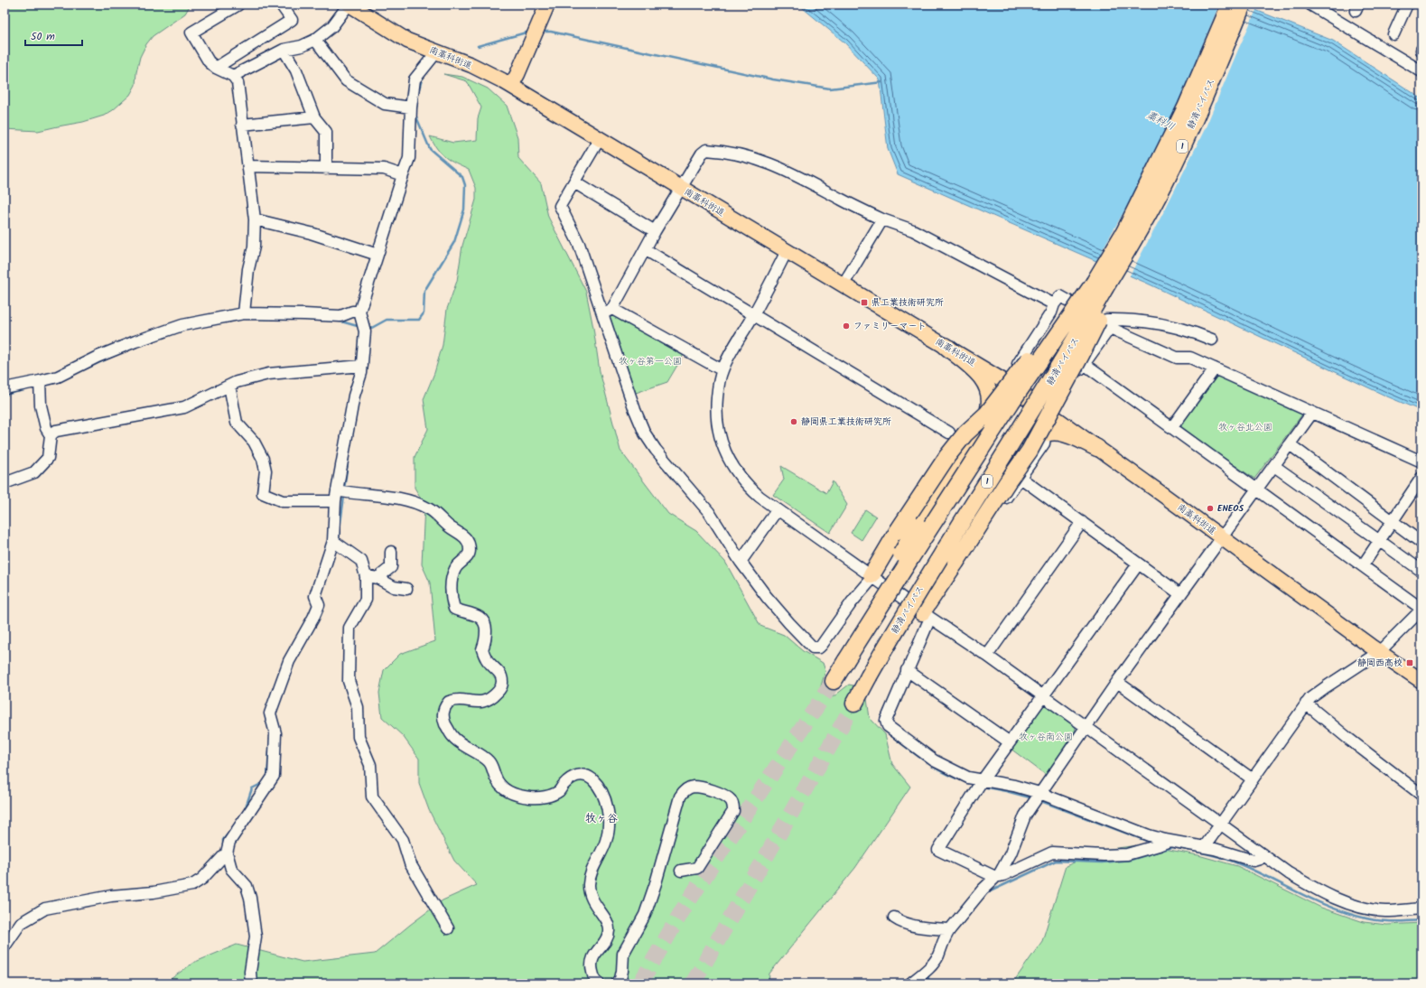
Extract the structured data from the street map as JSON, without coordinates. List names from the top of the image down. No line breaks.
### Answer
{"streets":{"highway":["静清バイパス","1"],"main road":["南藁科街道"]},"crossings":[["南藁科街道","1"],["静清バイパス","1"]],"districts":["牧ヶ谷"],"water":["藁科川"],"parks":["牧ヶ谷第一公園","牧ヶ谷北公園","牧ヶ谷南公園"],"places":{"transit":["県工業技術研究所","静岡西高校"],"other":["ファミリーマート","静岡県工業技術研究所","ENEOS"]},"scale_bar":"50 m"}
